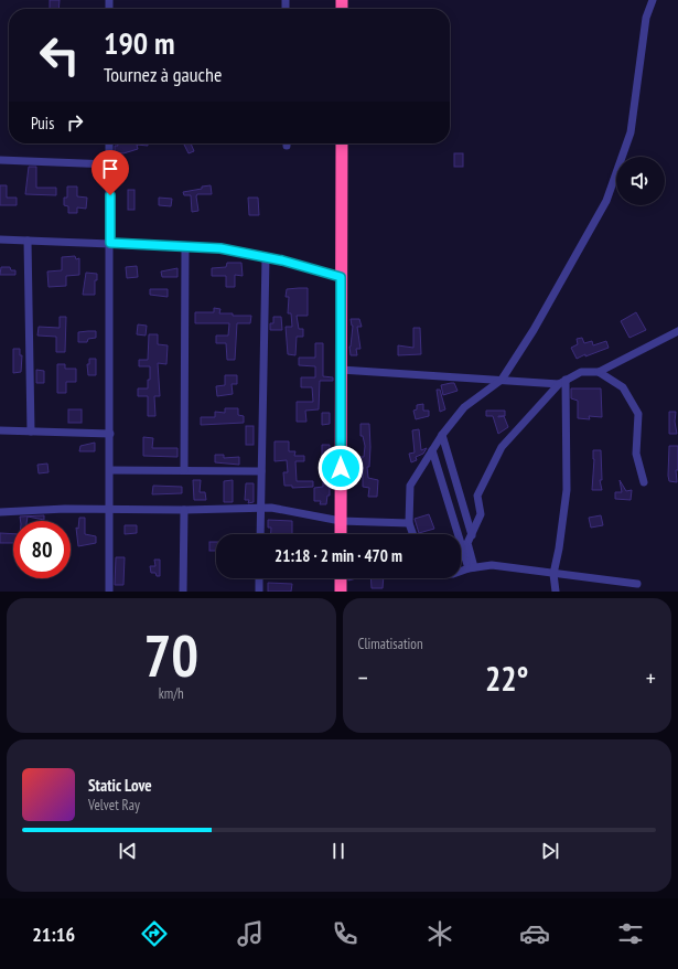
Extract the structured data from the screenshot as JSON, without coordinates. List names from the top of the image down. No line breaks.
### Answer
{"page":{"turn":["190 m","Tournez à gauche"],"then":"Puis","limit":"80","trip":"21:18 · 2 min · 470 m","tile":[["70","km/h"],"Climatisation"],"heat":["−","22°","+"],"song":["Static Love","Velvet Ray"],"tabs":"21:16"}}
